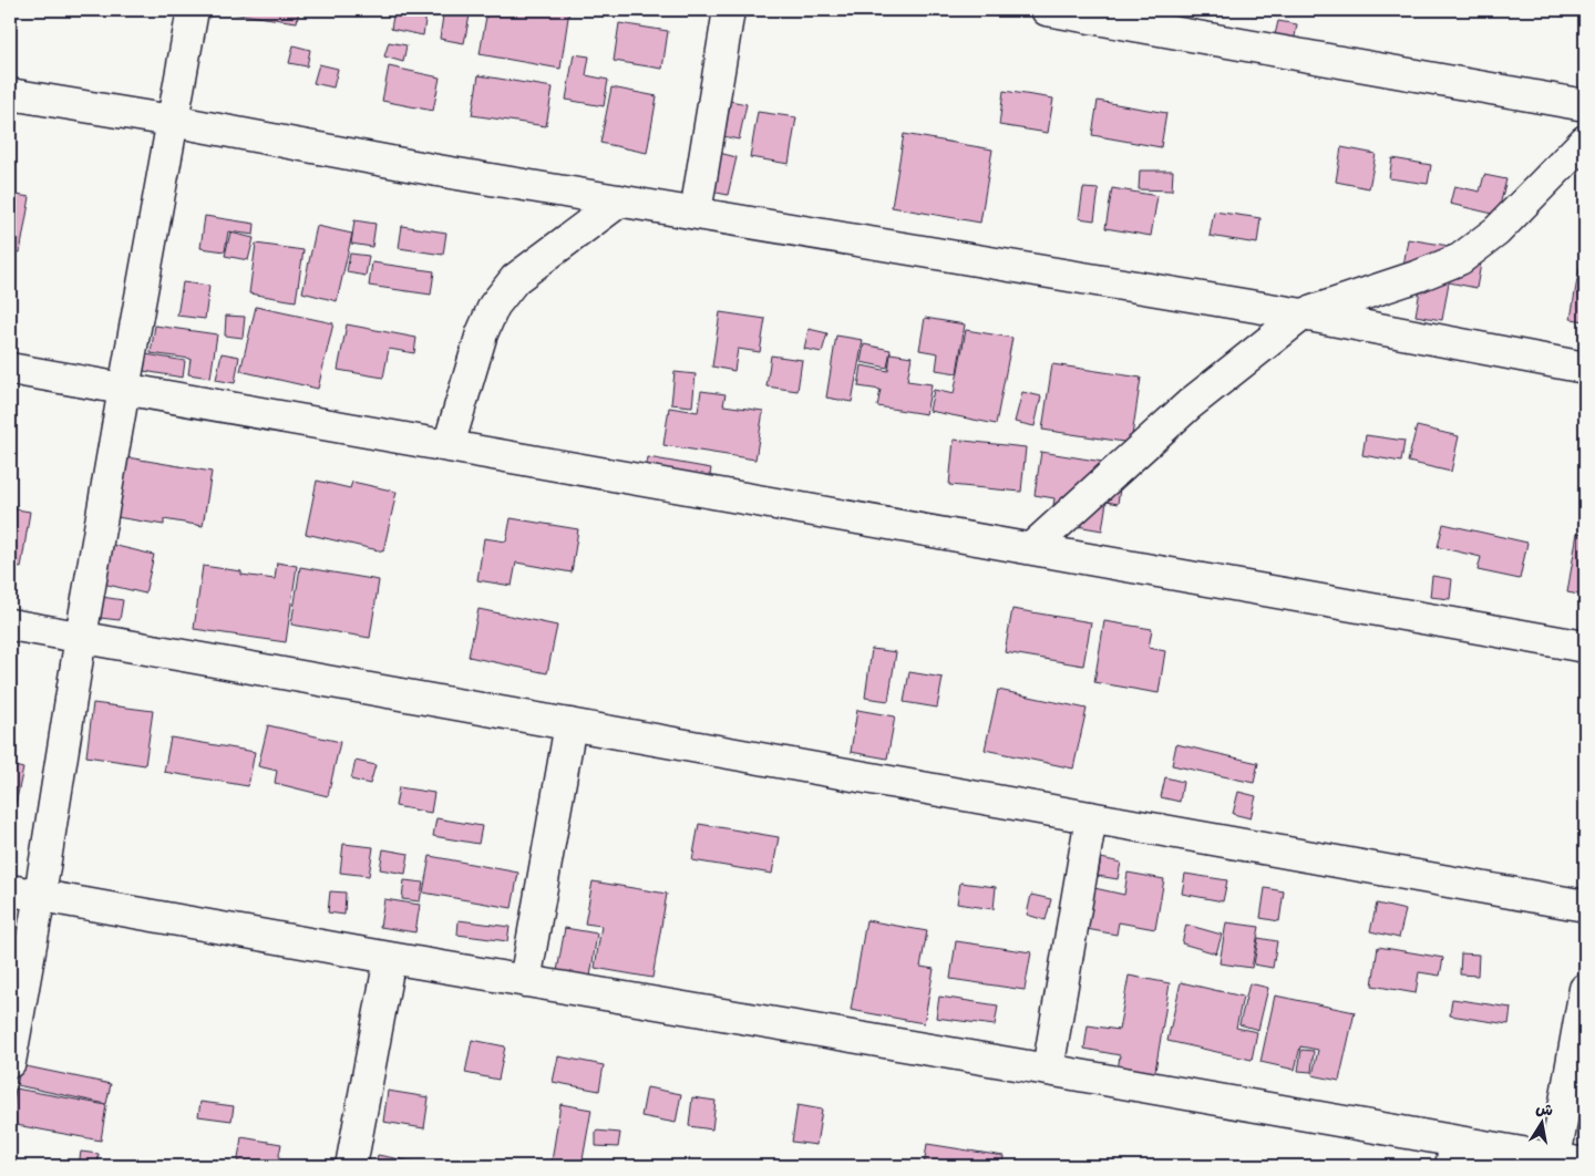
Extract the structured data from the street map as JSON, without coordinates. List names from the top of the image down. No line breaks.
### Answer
{"north":"top"}
